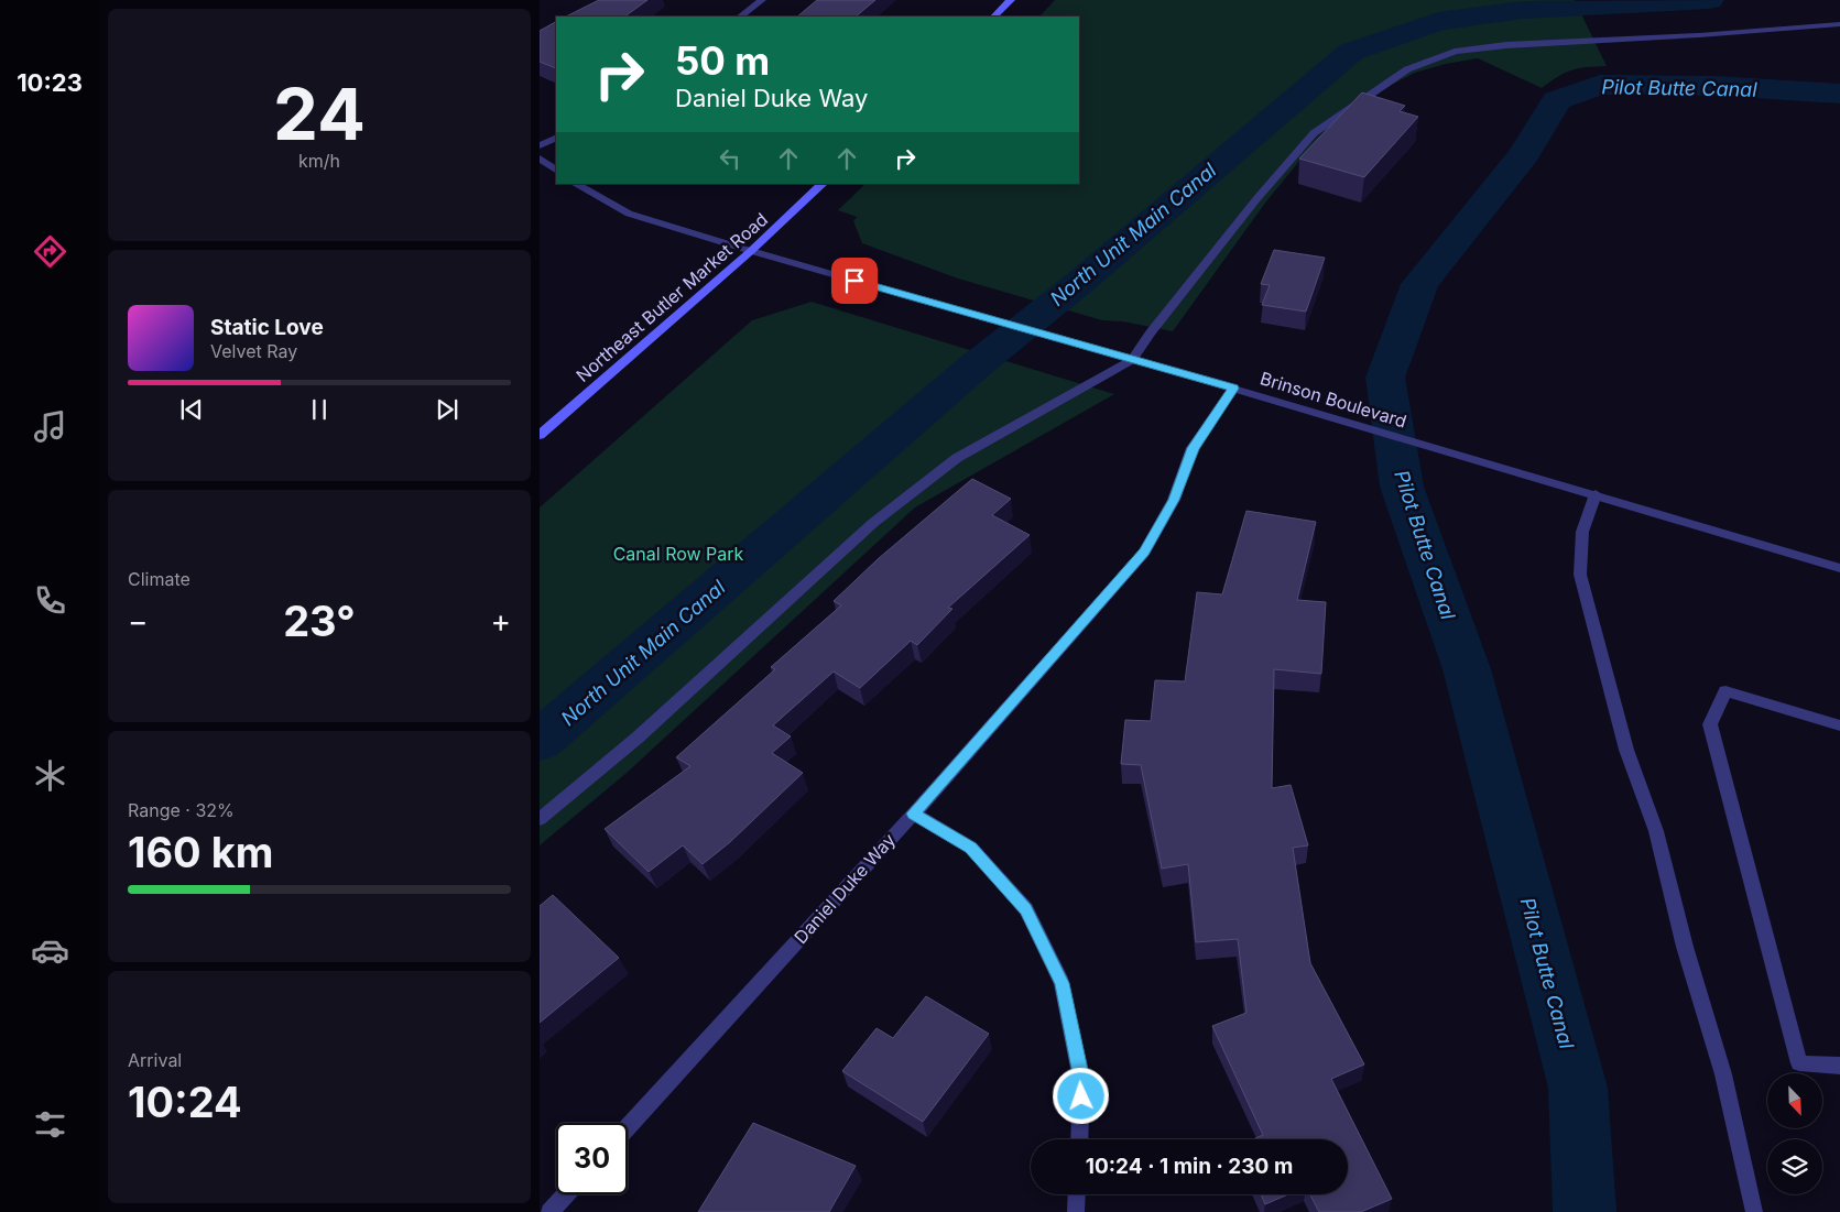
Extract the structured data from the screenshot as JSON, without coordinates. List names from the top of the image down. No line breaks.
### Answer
{"streets":{"main road":["Northeast Butler Market Road"],"street":["Brinson Boulevard","Daniel Duke Way"]},"crossings":[["Northeast Butler Market Road","Brinson Boulevard"],["Brinson Boulevard","Daniel Duke Way"]],"water":["Pilot Butte Canal","North Unit Main Canal"],"parks":["Canal Row Park"],"north":"bottom right","page":{"tabs":"10:23","tile":[["24","km/h"],"Climate",["Range · 32%","160 km"],["Arrival","10:24"]],"turn":["50 m","Daniel Duke Way"],"song":["Static Love","Velvet Ray"],"heat":["−","23°","+"],"limit":"30","trip":"10:24 · 1 min · 230 m"}}
